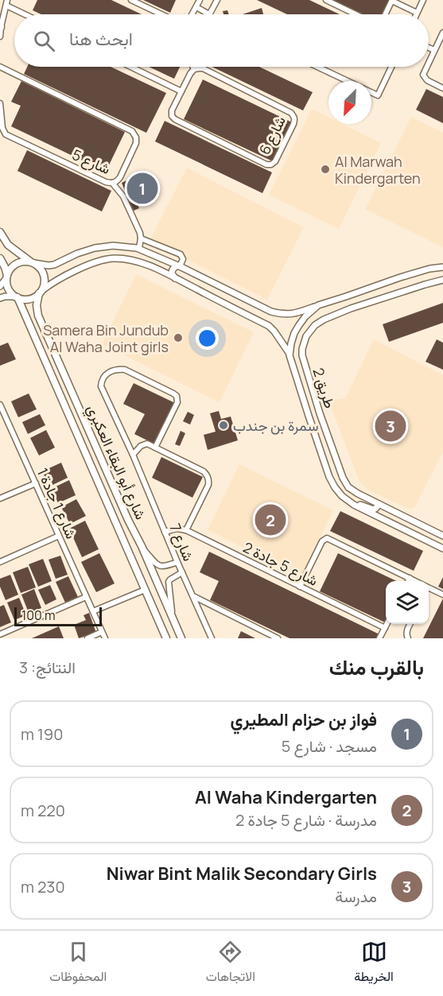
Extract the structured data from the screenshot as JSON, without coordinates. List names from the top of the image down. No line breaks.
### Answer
{"streets":{"main road":["شارع أبو البقاء العكبري"],"street":["شارع 6","شارع 5","طريق 2","شارع 1 جادة 1","شارع 7","شارع 5 جادة 2"]},"crossings":[["طريق 2","شارع أبو البقاء العكبري"],["شارع 7","شارع 5 جادة 2"]],"places":["Al Marwah Kindergarten","Samera Bin Jundub Al Waha Joint girls","سمرة بن جندب"],"scale_bar":"100 m","north":"bottom left","page":{"search":"ابحث هنا","pins":["1","3","2"],"scale":"100 m","heading":["بالقرب منك","النتائج: 3"],"list":[{"mark":"1","name":"فواز بن حزام المطيري","note":"مسجد · شارع 5","value":"190 m"},{"mark":"2","name":"Al Waha Kindergarten","note":"مدرسة · شارع 5 جادة 2","value":"220 m"},{"mark":"3","name":"Niwar Bint Malik Secondary Girls","note":"مدرسة","value":"230 m"}],"nav":["الخريطة","الاتجاهات","المحفوظات"]}}
